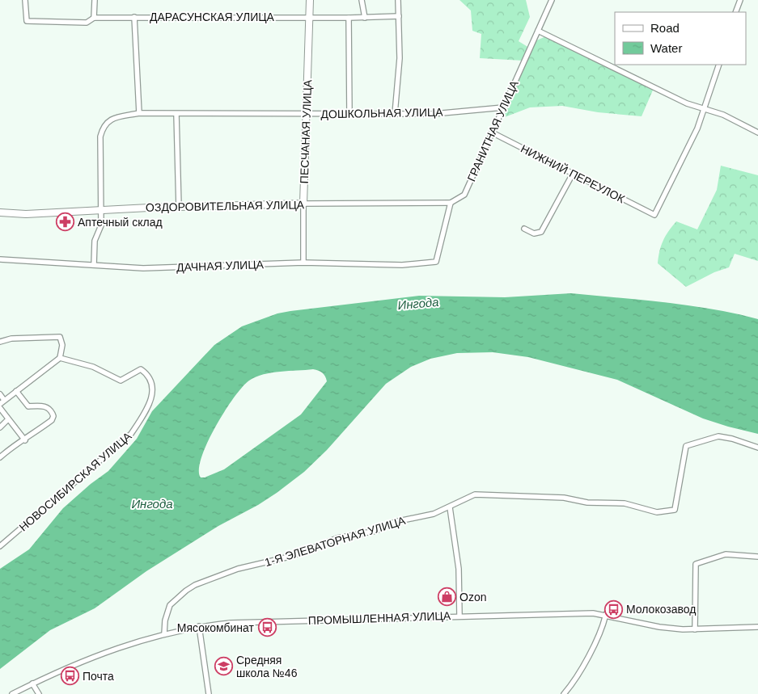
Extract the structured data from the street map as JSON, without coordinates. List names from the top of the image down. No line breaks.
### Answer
{"streets":{"street":["ДАРАСУНСКАЯ УЛИЦА","ДОШКОЛЬНАЯ УЛИЦА","ГРАНИТНАЯ УЛИЦА","ПЕСЧАНАЯ УЛИЦА","НИЖНИЙ ПЕРЕУЛОК","ОЗДОРОВИТЕЛЬНАЯ УЛИЦА","ДАЧНАЯ УЛИЦА","НОВОСИБИРСКАЯ УЛИЦА","1-Я ЭЛЕВАТОРНАЯ УЛИЦА","ПРОМЫШЛЕННАЯ УЛИЦА"]},"crossings":[["ДАРАСУНСКАЯ УЛИЦА","ПЕСЧАНАЯ УЛИЦА"],["ДОШКОЛЬНАЯ УЛИЦА","ГРАНИТНАЯ УЛИЦА"],["ДОШКОЛЬНАЯ УЛИЦА","ПЕСЧАНАЯ УЛИЦА"],["ДОШКОЛЬНАЯ УЛИЦА","ОЗДОРОВИТЕЛЬНАЯ УЛИЦА"],["ДОШКОЛЬНАЯ УЛИЦА","ДАЧНАЯ УЛИЦА"],["ГРАНИТНАЯ УЛИЦА","НИЖНИЙ ПЕРЕУЛОК"],["ГРАНИТНАЯ УЛИЦА","ОЗДОРОВИТЕЛЬНАЯ УЛИЦА"],["ГРАНИТНАЯ УЛИЦА","ДАЧНАЯ УЛИЦА"],["ПЕСЧАНАЯ УЛИЦА","ОЗДОРОВИТЕЛЬНАЯ УЛИЦА"],["ПЕСЧАНАЯ УЛИЦА","ДАЧНАЯ УЛИЦА"],["ОЗДОРОВИТЕЛЬНАЯ УЛИЦА","ДАЧНАЯ УЛИЦА"],["1-Я ЭЛЕВАТОРНАЯ УЛИЦА","ПРОМЫШЛЕННАЯ УЛИЦА"]],"water":["Ингода"],"places":{"pharmacy":["Аптечный склад"],"shop":["Ozon"],"bus stop":["Молокозавод","Мясокомбинат","Почта"],"school or university":["Средняя школа №46"]},"legend":["Road","Water"]}
